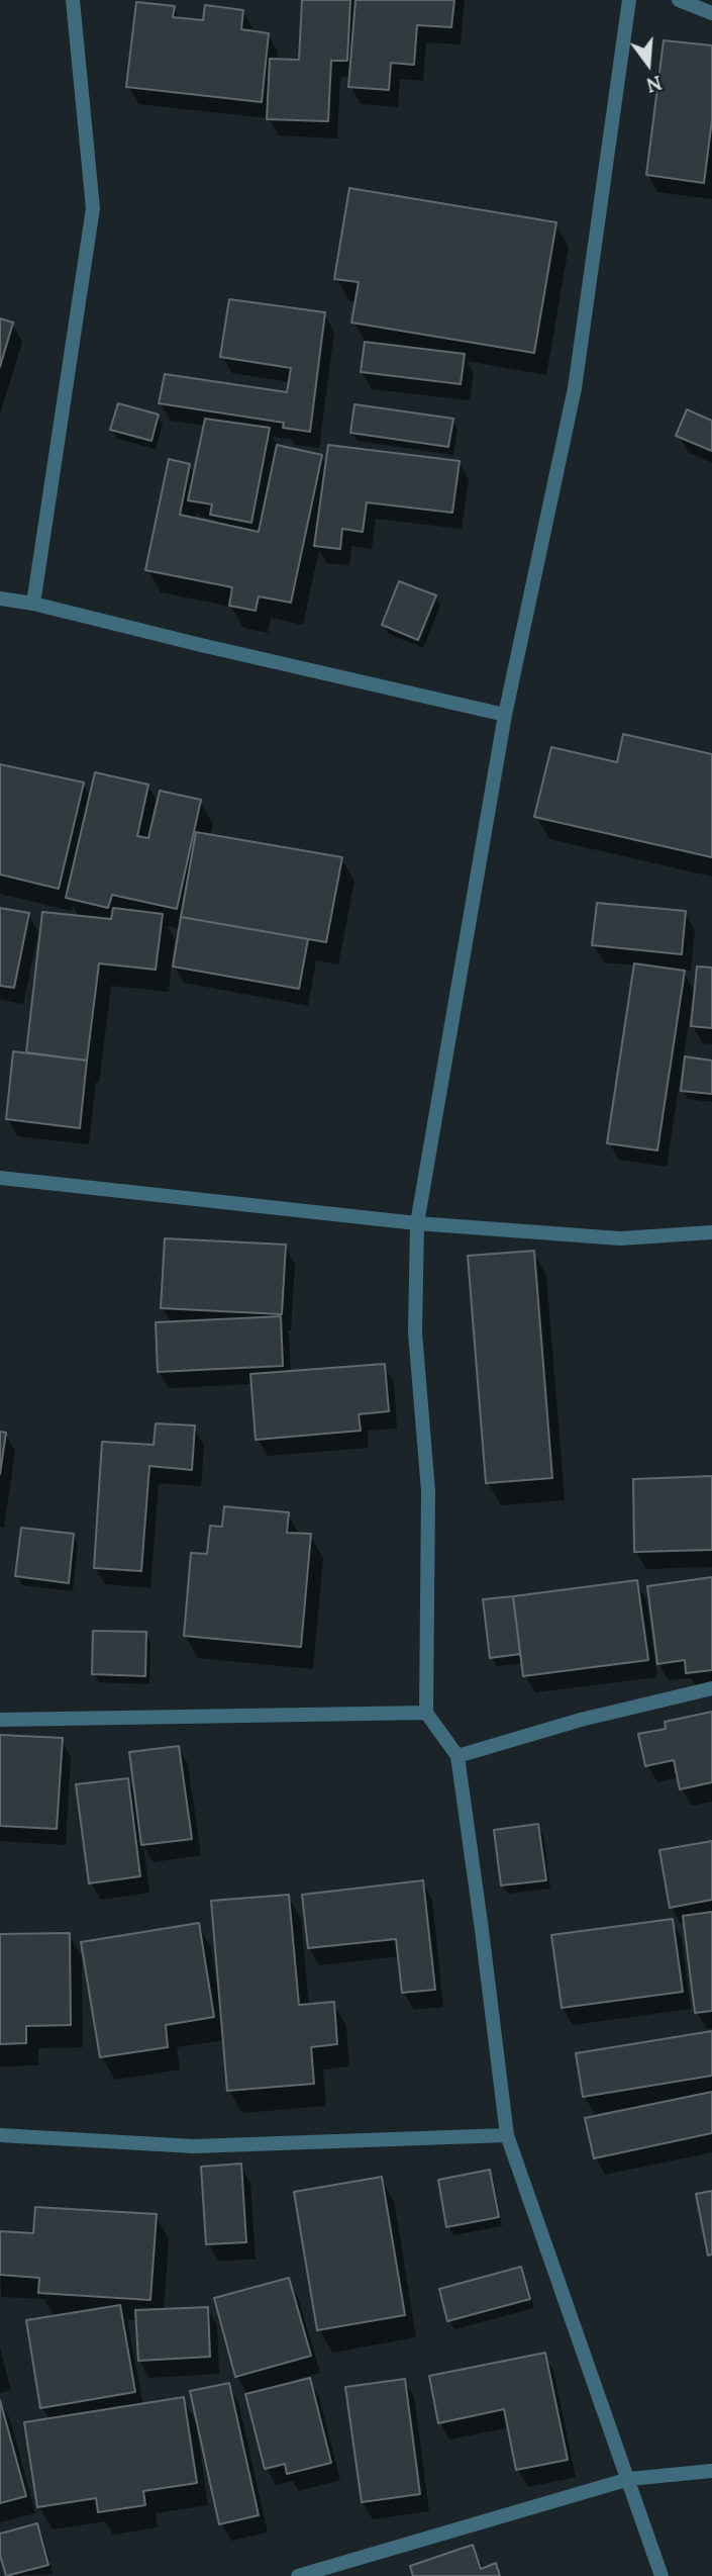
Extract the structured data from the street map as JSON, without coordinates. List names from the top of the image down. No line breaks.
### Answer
{"north":"bottom"}
